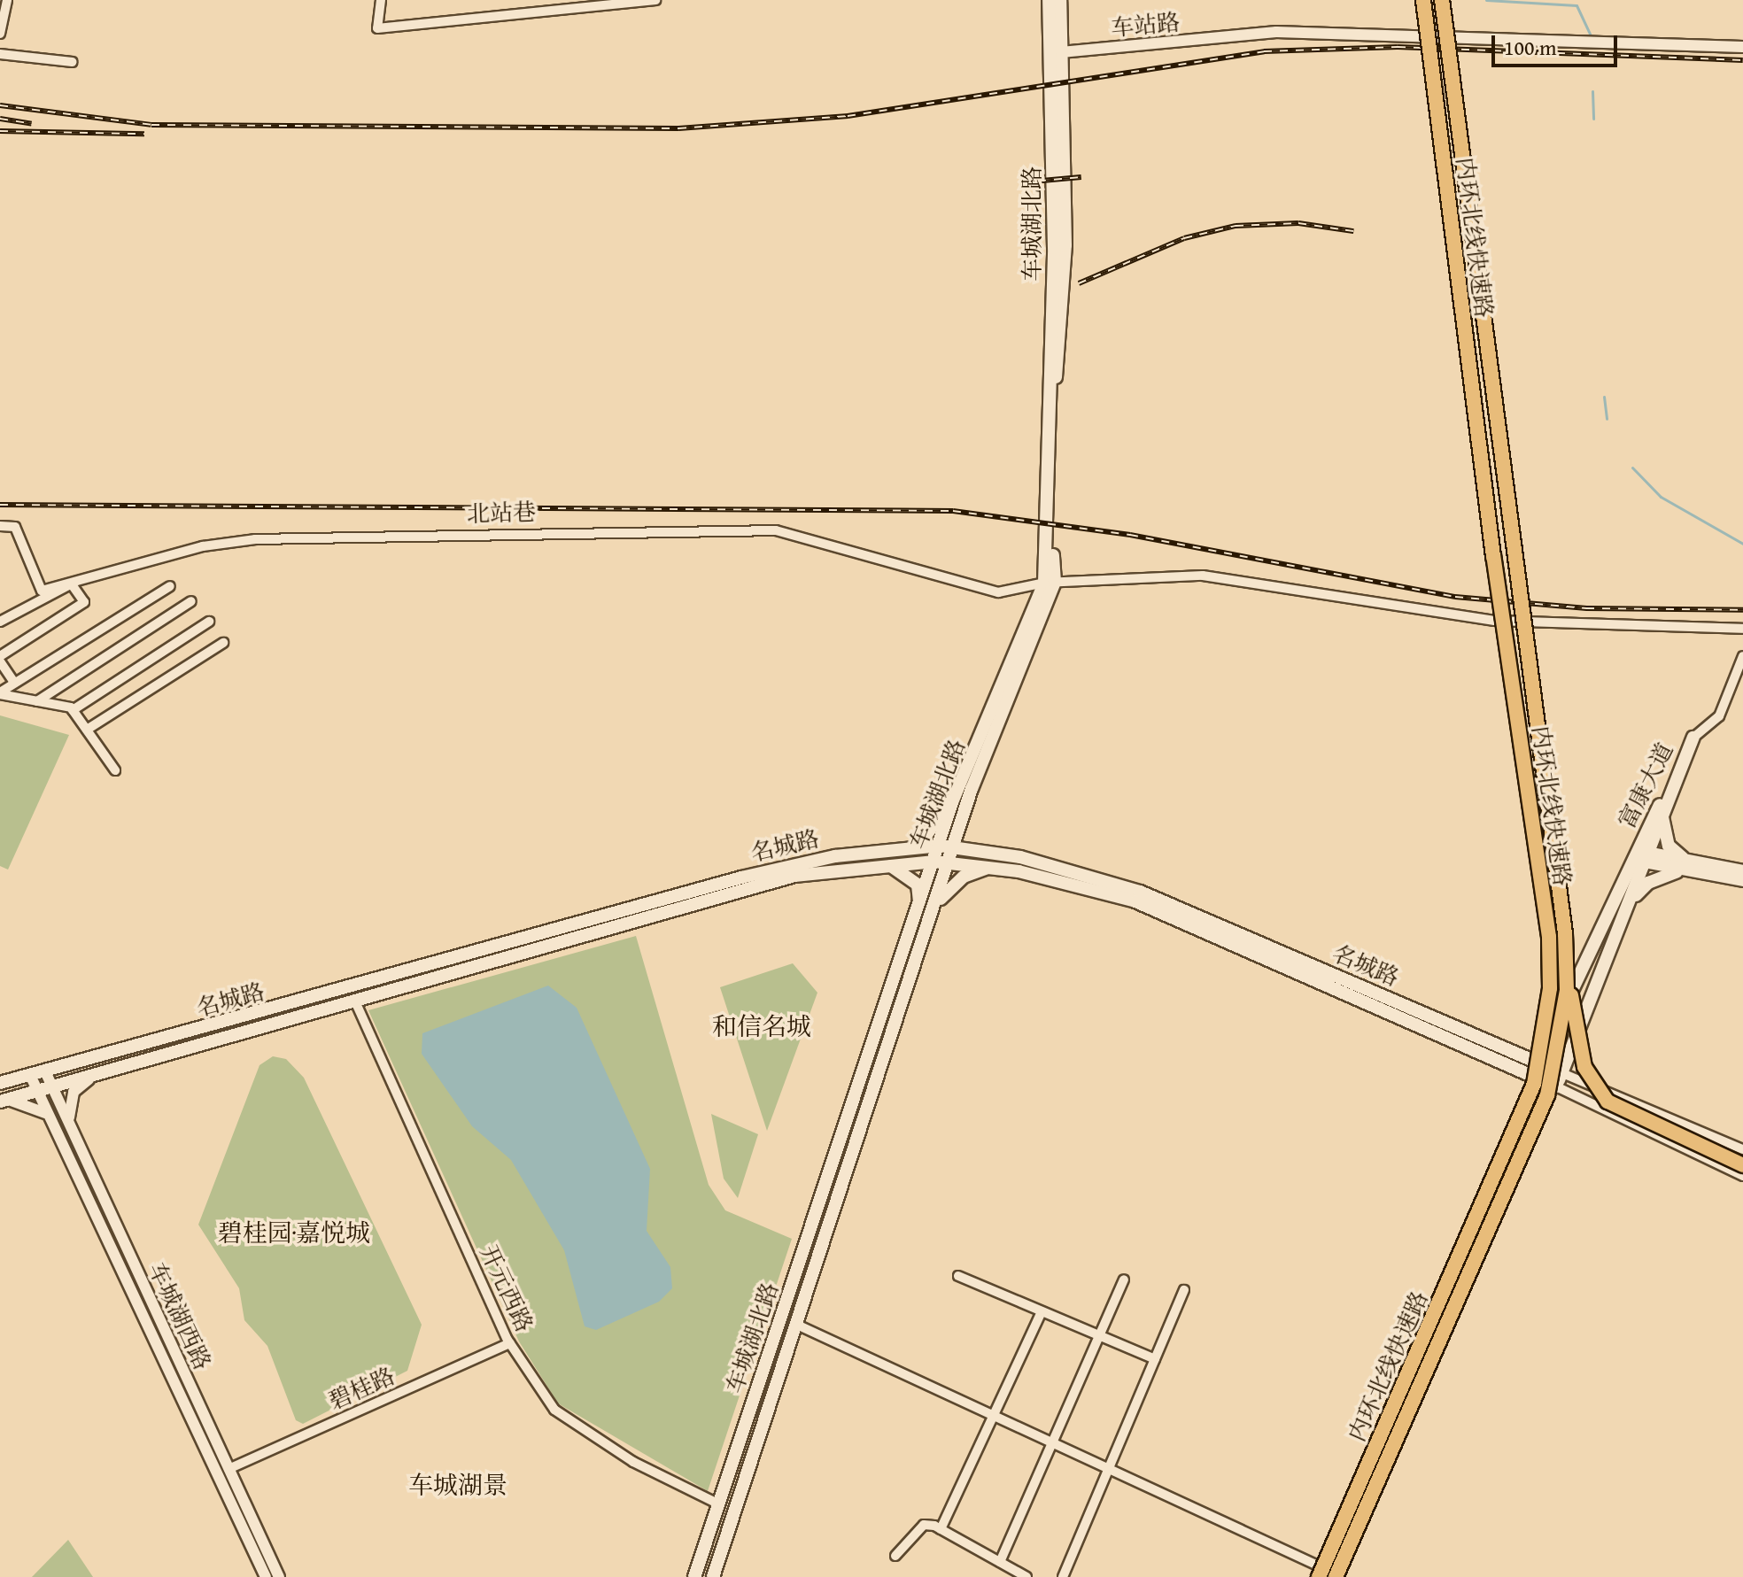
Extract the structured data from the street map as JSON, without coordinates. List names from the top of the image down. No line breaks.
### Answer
{"streets":{"highway":["内环北线快速路"],"main road":["车城湖北路","富康大道","名城路"],"street":["车站路","北站巷","开元西路","车城湖西路","碧桂路"]},"crossings":[["车站路","车城湖北路"],["车城湖北路","北站巷"],["车城湖北路","名城路"],["车城湖北路","开元西路"],["富康大道","名城路"],["名城路","开元西路"],["名城路","车城湖西路"],["开元西路","碧桂路"],["车城湖西路","碧桂路"]],"districts":["和信名城","碧桂园·嘉悦城","车城湖景"],"scale_bar":"100 m"}
